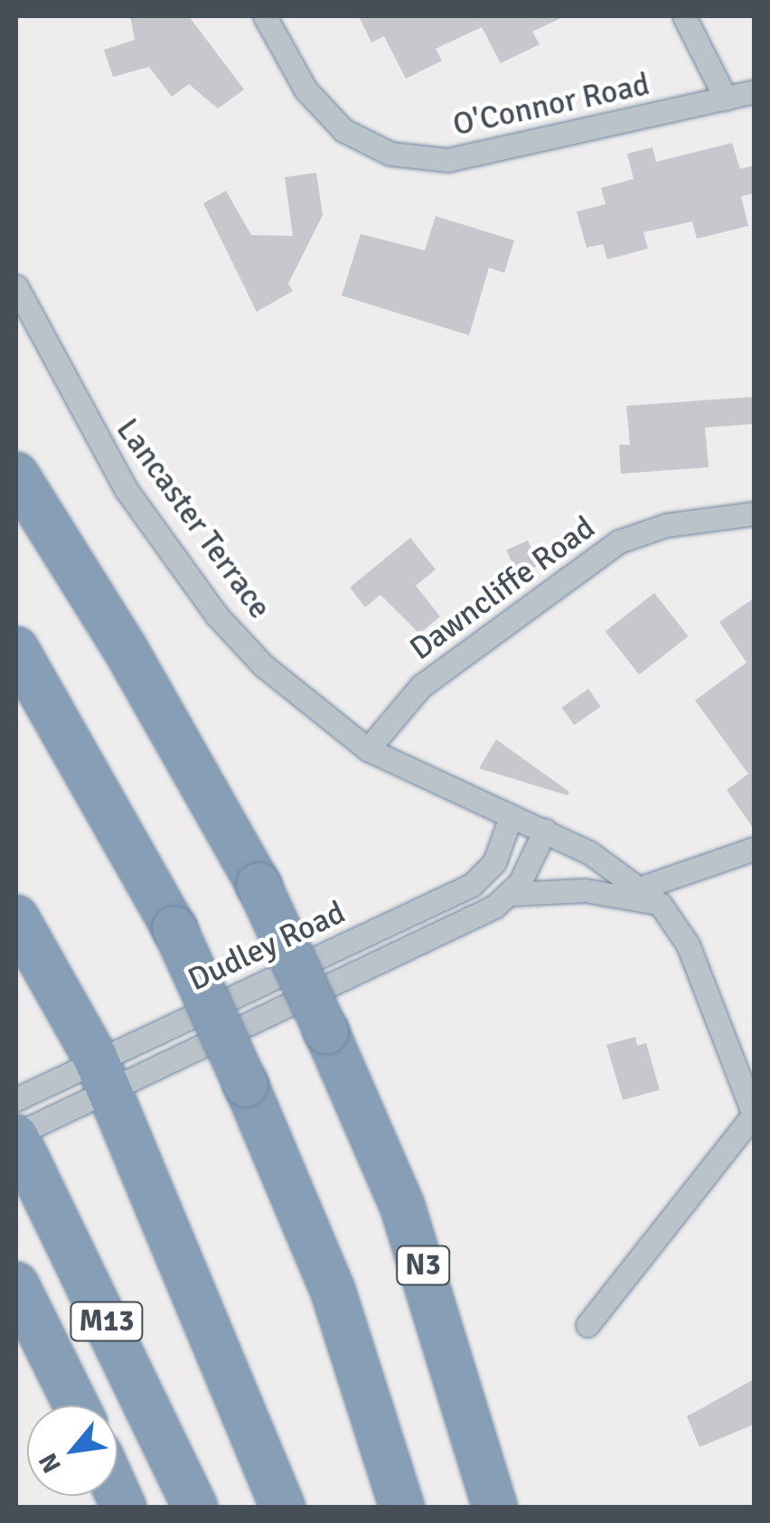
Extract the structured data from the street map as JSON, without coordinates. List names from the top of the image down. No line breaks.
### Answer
{"streets":{"highway":["N3","M13"],"street":["O'Connor Road","Lancaster Terrace","Dawncliffe Road","Dudley Road"]},"crossings":[["Lancaster Terrace","Dawncliffe Road"],["Lancaster Terrace","Dudley Road"],["Dudley Road","M13"]],"north":"bottom left"}
